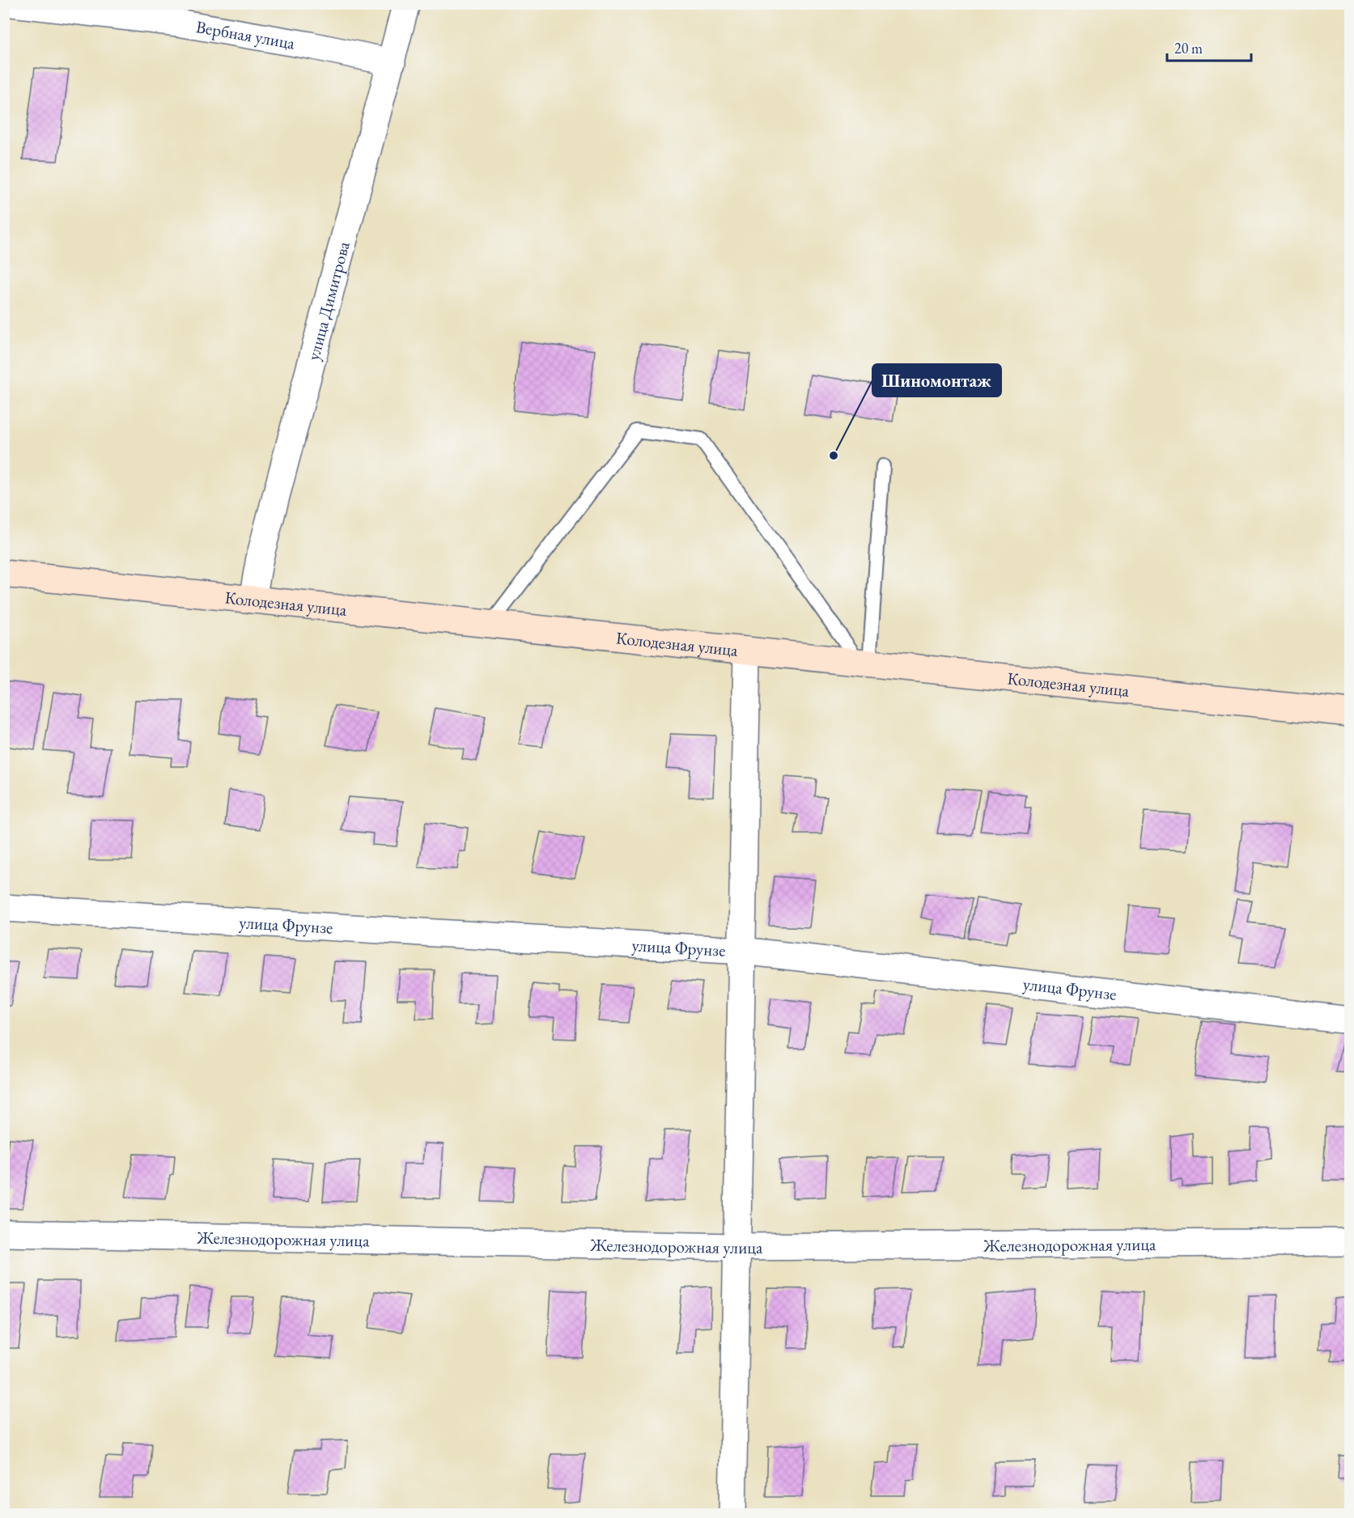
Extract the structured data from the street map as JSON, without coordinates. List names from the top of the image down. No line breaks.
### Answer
{"streets":{"main road":["Колодезная улица"],"street":["Вербная улица","улица Димитрова","улица Фрунзе","Железнодорожная улица"]},"crossings":[["Вербная улица","улица Димитрова"],["улица Димитрова","Колодезная улица"]],"places":["Шиномонтаж"],"scale_bar":"20 m"}
